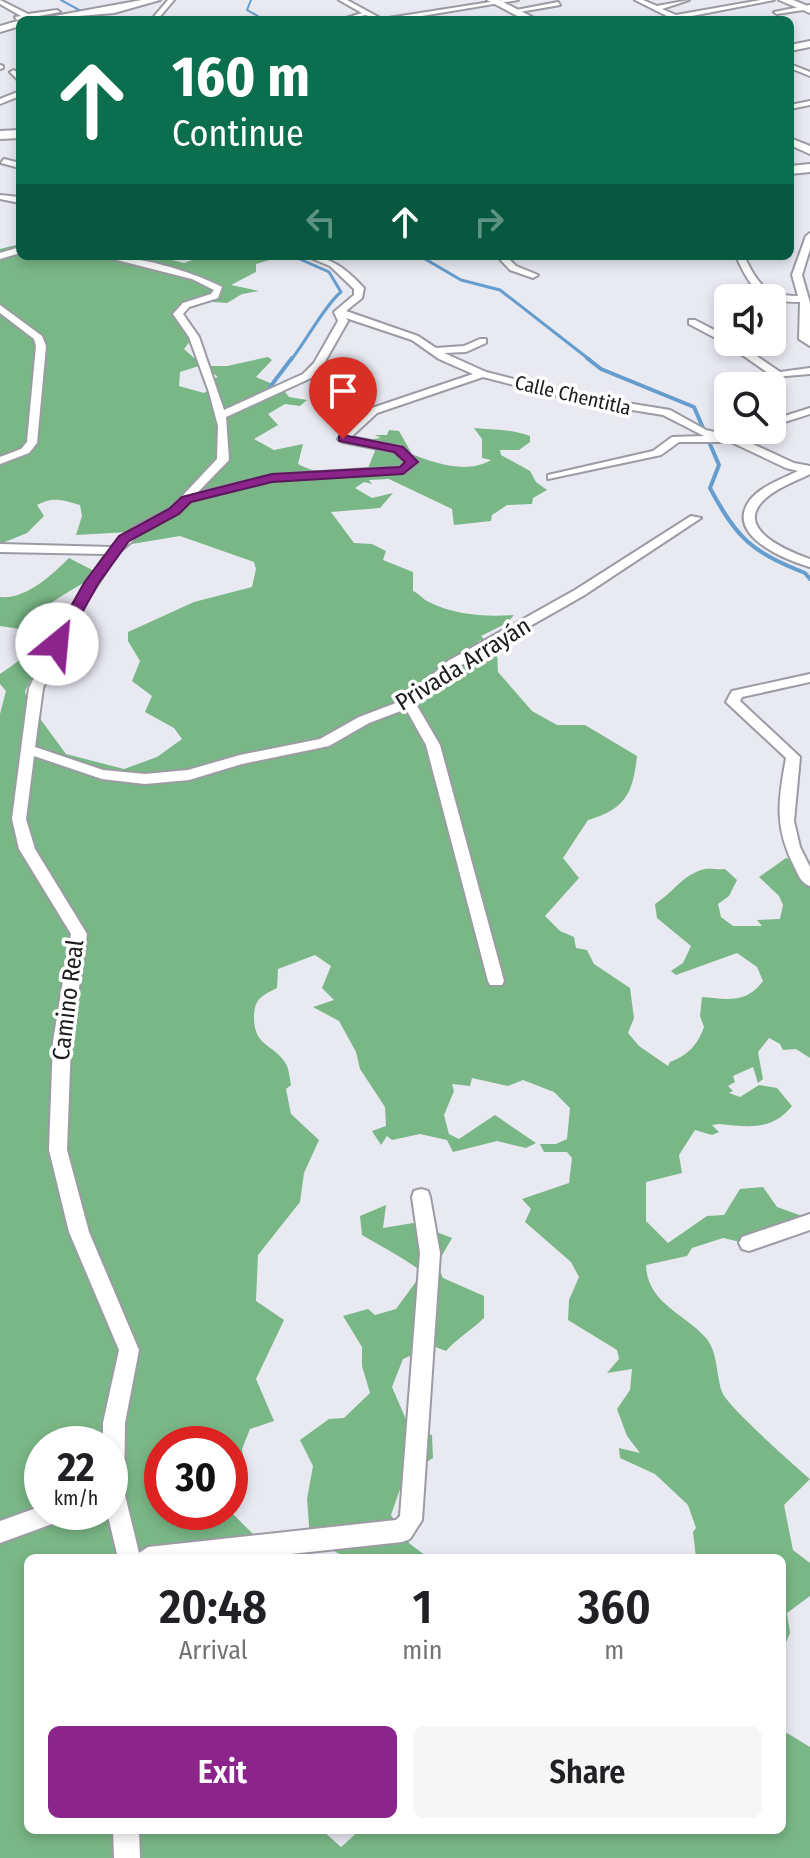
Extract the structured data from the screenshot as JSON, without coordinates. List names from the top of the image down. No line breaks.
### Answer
{"streets":{"street":["Calle Chentitla","Privada Arrayán","Camino Real"]},"crossings":[["Privada Arrayán","Camino Real"]],"page":{"turn":["160 m","Continue"],"speed":"22 km/h","limit":"30","eta":["20:48","Arrival","1","min","360","m"],"buttons":["Exit","Share"]}}
